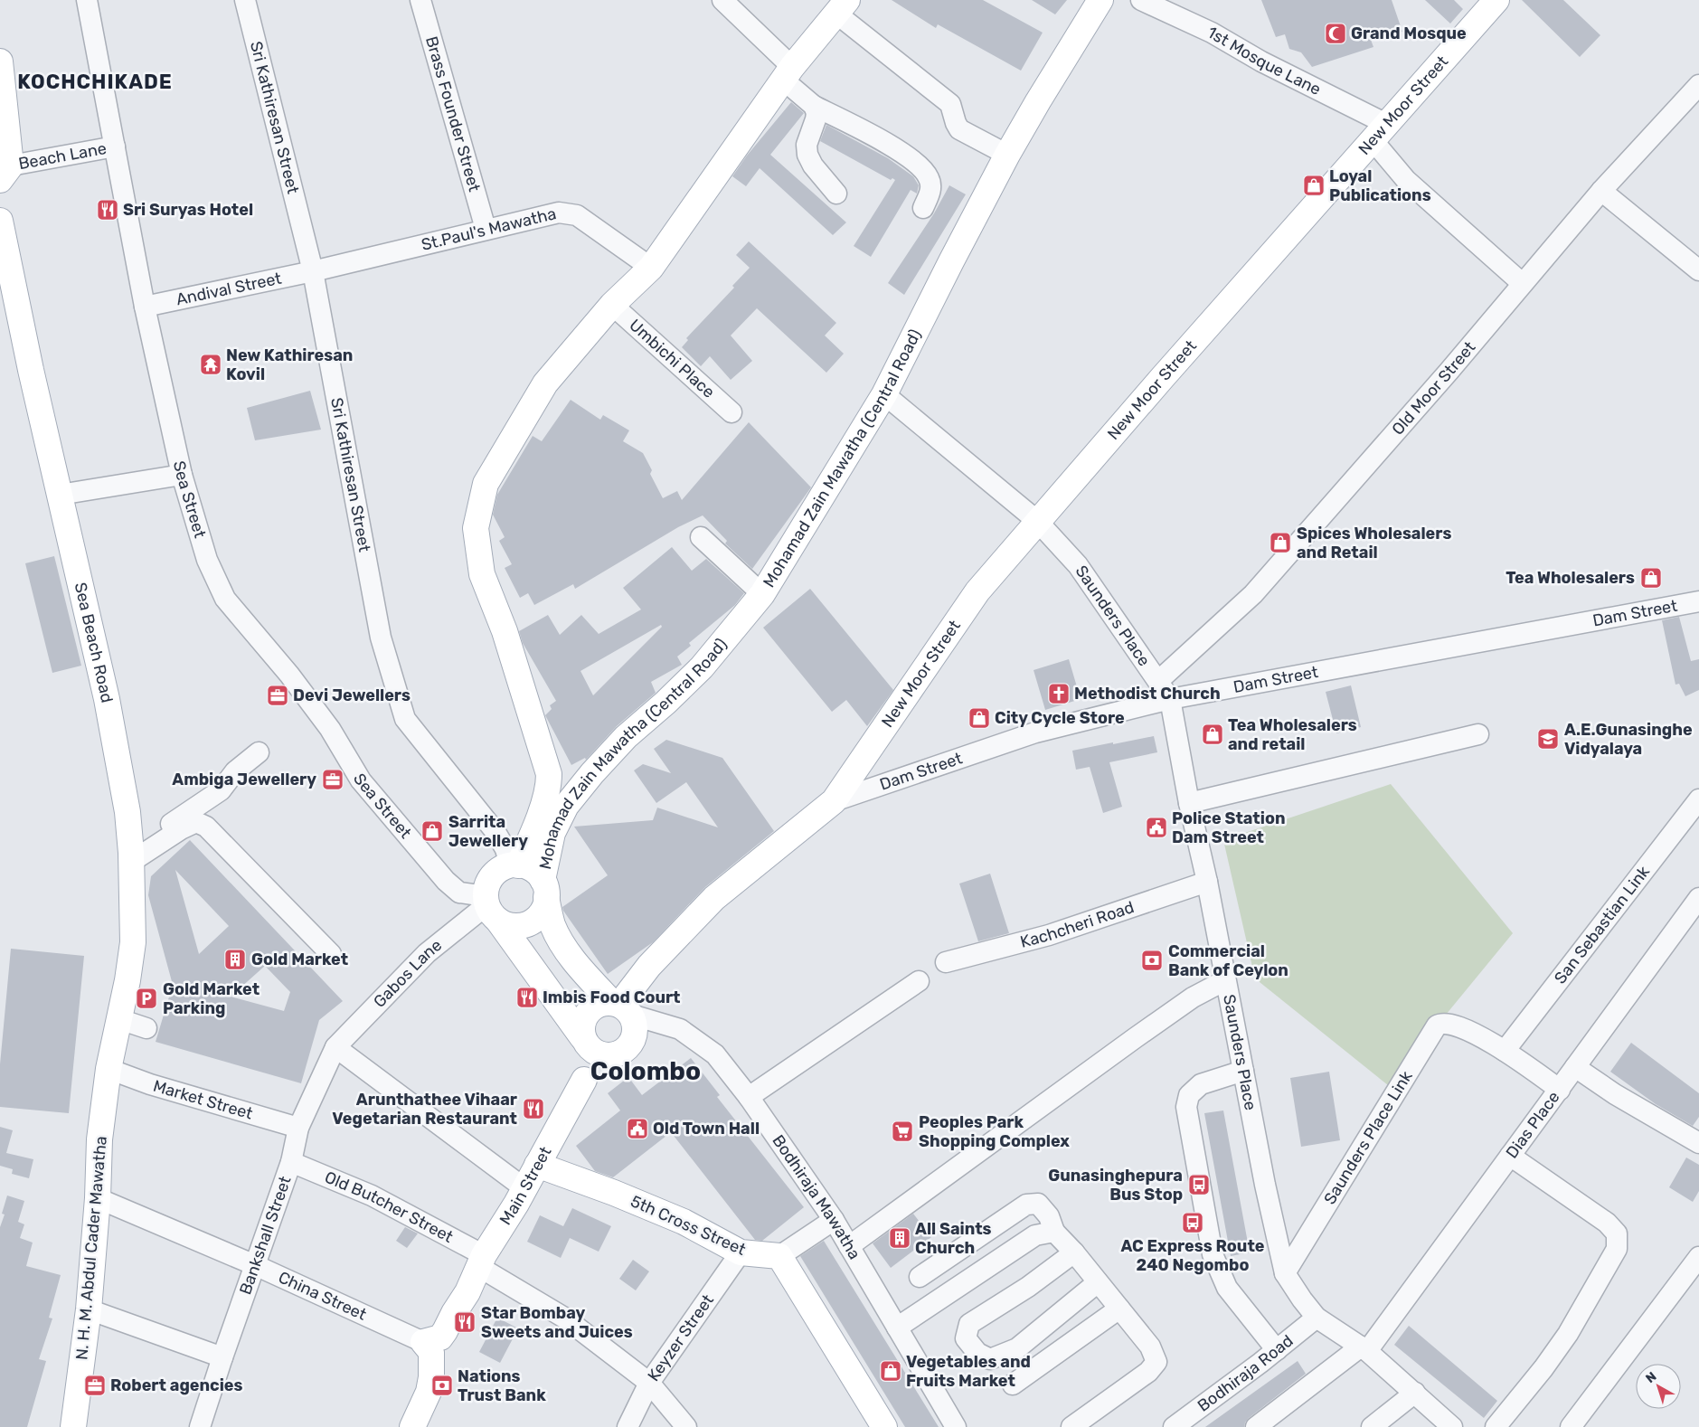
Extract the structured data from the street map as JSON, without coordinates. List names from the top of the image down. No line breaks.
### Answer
{"streets":{"main road":["New Moor Street","Mohamad Zain Mawatha (Central Road)","Dam Street","Sea Beach Road","Main Street","5th Cross Street","N. H. M. Abdul Cader Mawatha"],"street":["1st Mosque Lane","Brass Founder Street","Sri Kathiresan Street","Beach Lane","St.Paul's Mawatha","Andival Street","Umbichi Place","Old Moor Street","Sea Street","Saunders Place","Kachcheri Road","San Sebastian Link","Gabos Lane","Market Street","Dias Place","Saunders Place Link","Bodhiraja Mawatha","Old Butcher Street","Bankshall Street","China Street","Keyzer Street","Bodhiraja Road"]},"crossings":[["1st Mosque Lane","New Moor Street"],["New Moor Street","Dam Street"],["New Moor Street","Saunders Place"],["Brass Founder Street","St.Paul's Mawatha"],["Sri Kathiresan Street","St.Paul's Mawatha"],["Sri Kathiresan Street","Andival Street"],["Sri Kathiresan Street","Mohamad Zain Mawatha (Central Road)"],["Sri Kathiresan Street","Sea Street"],["Sri Kathiresan Street","Gabos Lane"],["Beach Lane","Sea Street"],["St.Paul's Mawatha","Andival Street"],["Andival Street","Sea Street"],["Old Moor Street","Saunders Place"],["Mohamad Zain Mawatha (Central Road)","Sea Street"],["Mohamad Zain Mawatha (Central Road)","Saunders Place"],["Mohamad Zain Mawatha (Central Road)","Gabos Lane"],["Sea Street","Gabos Lane"],["Dam Street","Saunders Place"],["Dam Street","Main Street"],["Dam Street","Bodhiraja Mawatha"],["Saunders Place","Kachcheri Road"],["Saunders Place","Dias Place"],["Saunders Place","Saunders Place Link"],["Saunders Place","Bodhiraja Road"],["Sea Beach Road","Market Street"],["Sea Beach Road","N. H. M. Abdul Cader Mawatha"],["San Sebastian Link","Saunders Place Link"],["Gabos Lane","Bankshall Street"],["Market Street","Bankshall Street"],["Market Street","N. H. M. Abdul Cader Mawatha"],["Dias Place","Saunders Place Link"],["Main Street","Bodhiraja Mawatha"],["Main Street","Old Butcher Street"],["Main Street","5th Cross Street"],["Main Street","China Street"],["Old Butcher Street","Bankshall Street"],["Old Butcher Street","Keyzer Street"],["5th Cross Street","Keyzer Street"],["Bankshall Street","China Street"],["N. H. M. Abdul Cader Mawatha","China Street"]],"districts":["KOCHCHIKADE","Colombo"],"places":{"mosque":["Grand Mosque"],"shop":["Loyal Publications","Spices Wholesalers and Retail","Tea Wholesalers","City Cycle Store","Tea Wholesalers and retail","Sarrita Jewellery","Vegetables and Fruits Market"],"restaurant":["Sri Suryas Hotel","Imbis Food Court","Arunthathee Vihaar Vegetarian Restaurant","Star Bombay Sweets and Juices"],"temple":["New Kathiresan Kovil"],"church":["Methodist Church"],"office":["Devi Jewellers","Ambiga Jewellery","Robert agencies"],"school or university":["A.E.Gunasinghe Vidyalaya"],"public building":["Police Station Dam Street","Old Town Hall"],"building":["Gold Market","All Saints Church"],"bank":["Commercial Bank of Ceylon","Nations Trust Bank"],"parking":["Gold Market Parking"],"supermarket":["Peoples Park Shopping Complex"],"bus stop":["Gunasinghepura Bus Stop","AC Express Route 240 Negombo"]},"north":"top left"}
